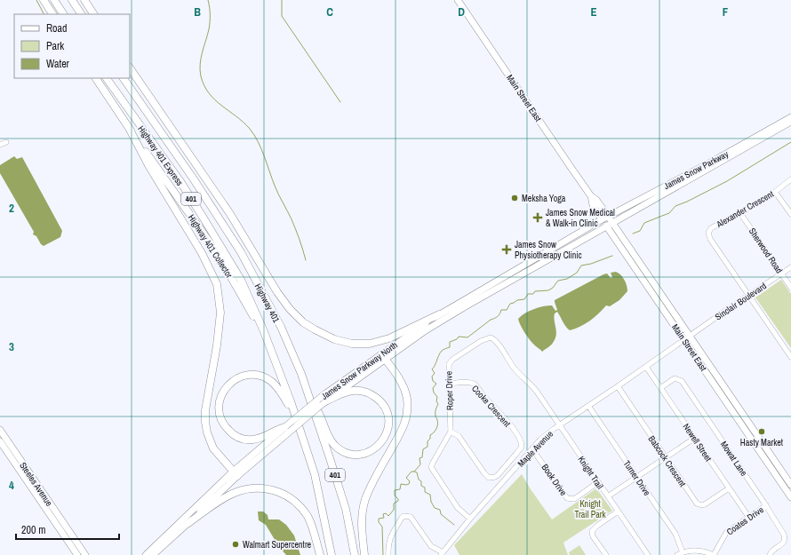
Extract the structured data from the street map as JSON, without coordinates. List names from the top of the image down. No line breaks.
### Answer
{"streets":{"highway":["Highway 401 Express","401","Highway 401 Collector","Highway 401"],"main road":["Main Street East","James Snow Parkway","James Snow Parkway North","Steeles Avenue"],"street":["Alexander Crescent","Sherwood Road","Sinclair Boulevard","Roper Drive","Cooke Crescent","Newell Street","Maple Avenue","Mowat Lane","Babcock Crescent","Knight Trail","Turner Drive","Book Drive","Coates Drive"]},"crossings":[["Main Street East","James Snow Parkway"],["Main Street East","Sinclair Boulevard"],["Main Street East","James Snow Parkway North"],["Main Street East","Maple Avenue"],["Highway 401 Express","Highway 401 Collector"],["Highway 401 Express","Highway 401"],["James Snow Parkway","James Snow Parkway North"],["Alexander Crescent","Sherwood Road"],["Alexander Crescent","Sinclair Boulevard"],["Highway 401 Collector","Highway 401"],["Sherwood Road","Sinclair Boulevard"],["Sinclair Boulevard","Maple Avenue"],["Roper Drive","Cooke Crescent"],["Roper Drive","Maple Avenue"],["Roper Drive","Knight Trail"],["Newell Street","Maple Avenue"],["Newell Street","Mowat Lane"],["Newell Street","Babcock Crescent"],["Newell Street","Coates Drive"],["Maple Avenue","Babcock Crescent"],["Maple Avenue","Knight Trail"],["Maple Avenue","Turner Drive"],["Maple Avenue","Book Drive"],["Mowat Lane","Coates Drive"],["Knight Trail","Book Drive"]],"parks":["Knight Trail Park"],"places":{"other":["Meksha Yoga","Hasty Market","Walmart Supercentre"],"health":["James Snow Medical & Walk-in Clinic","James Snow Physiotherapy Clinic"]},"legend":["Road","Park","Water"],"scale_bar":"200 m","grid":{"columns":["B","C","D","E","F"],"rows":["2","3","4"]}}
